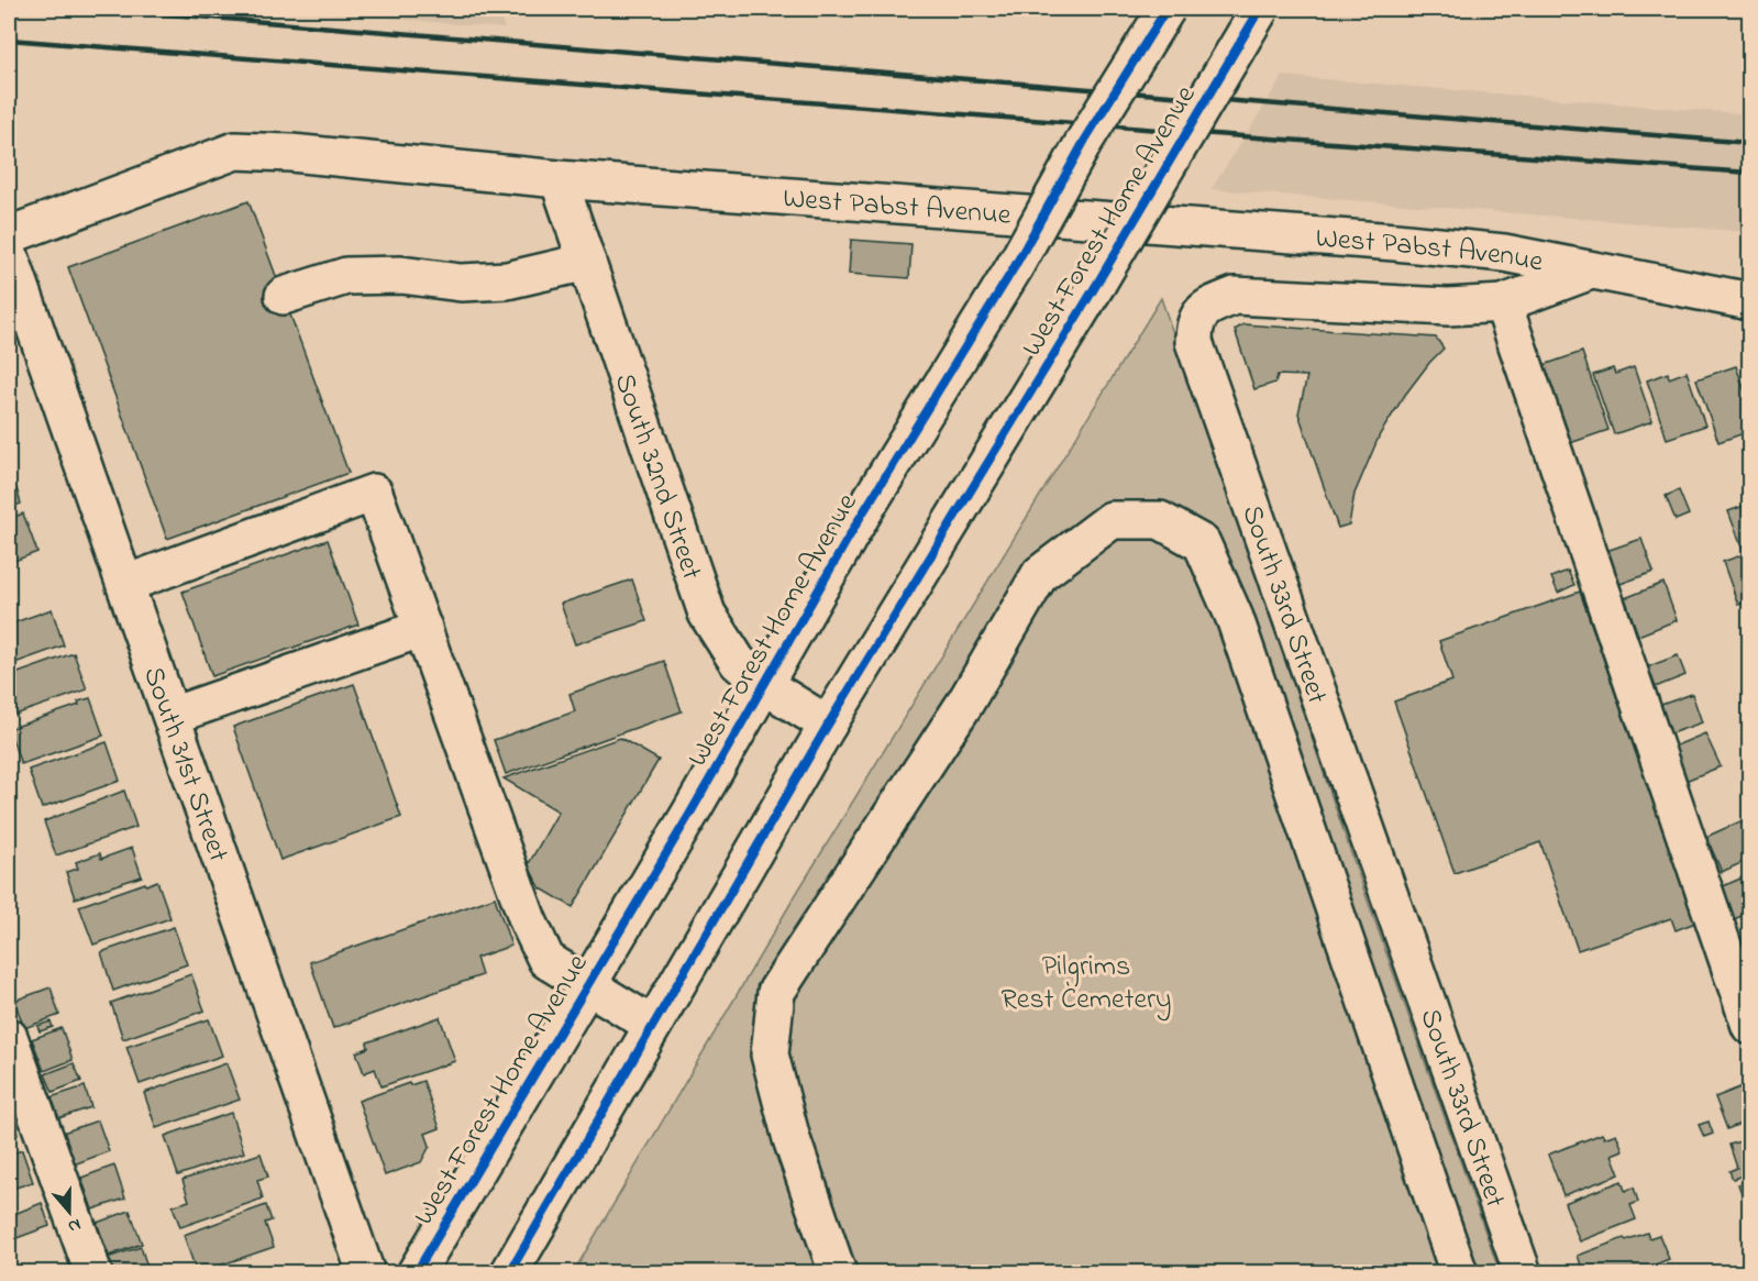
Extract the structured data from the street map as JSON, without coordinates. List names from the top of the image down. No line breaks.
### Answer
{"streets":{"street":["West Pabst Avenue","West Forest Home Avenue","South 32nd Street","South 33rd Street","South 31st Street"]},"crossings":[["West Pabst Avenue","South 32nd Street"],["West Pabst Avenue","South 33rd Street"],["West Forest Home Avenue","South 32nd Street"]],"parks":["Pilgrims Rest Cemetery"],"north":"bottom"}
